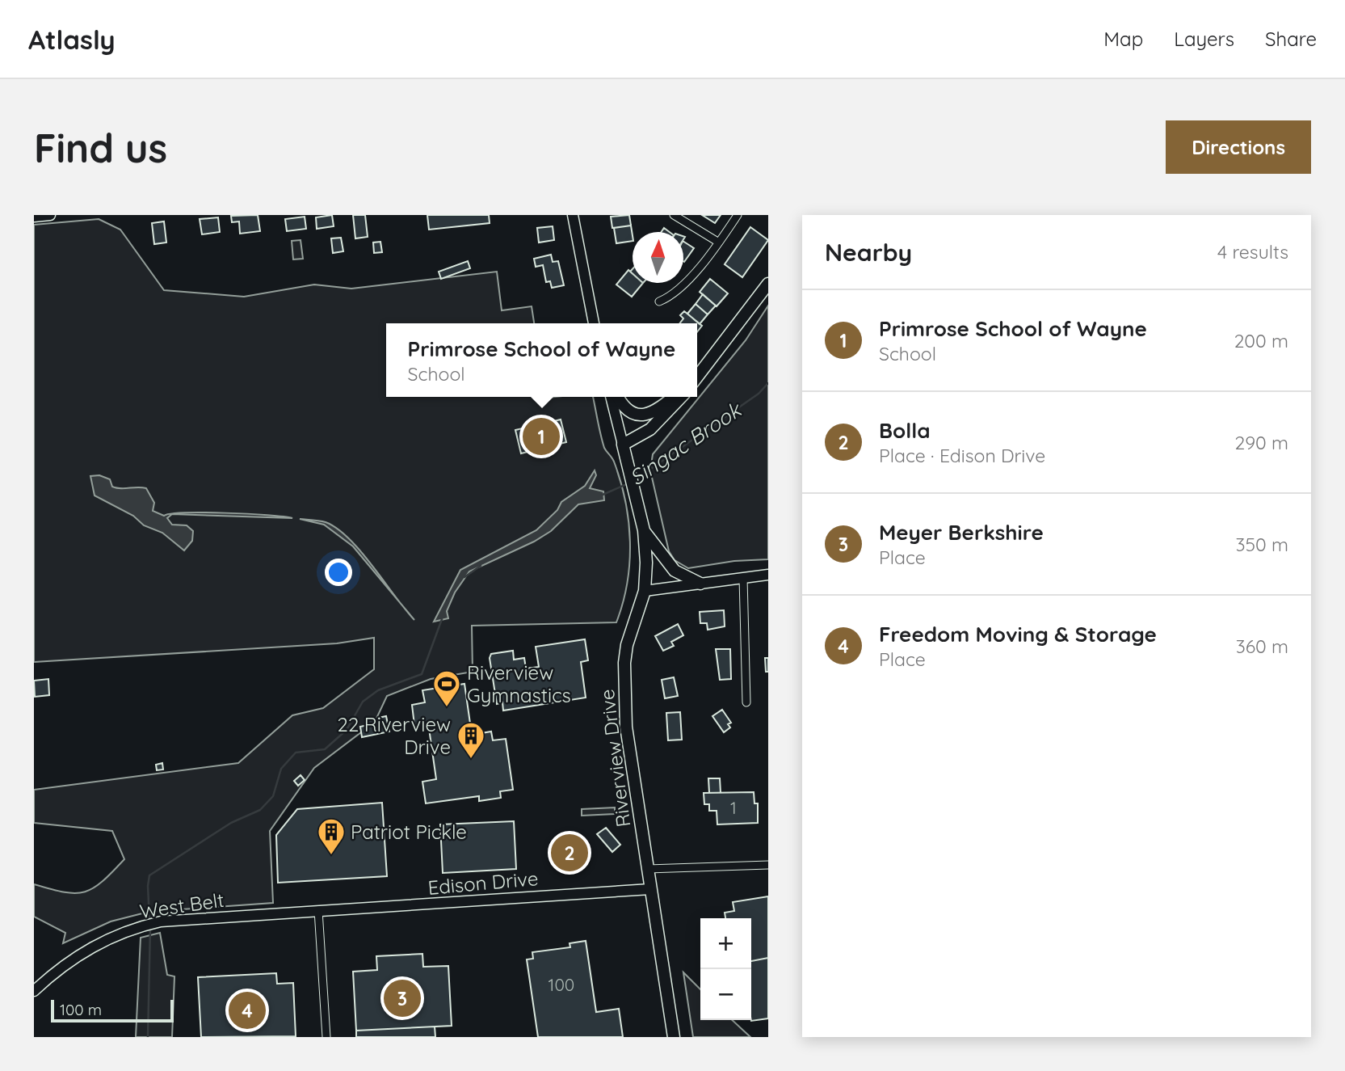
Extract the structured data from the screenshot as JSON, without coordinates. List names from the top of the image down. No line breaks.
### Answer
{"streets":{"main road":["Riverview Drive","Edison Drive","West Belt"]},"crossings":[["Riverview Drive","Edison Drive"],["Edison Drive","West Belt"]],"water":["Singac Brook"],"places":{"sports":["Riverview Gymnastics"],"building":["22 Riverview Drive","Patriot Pickle"]},"house_numbers":["1","100"],"scale_bar":"100 m","north":"top","page":{"header":"Atlasly","nav":["Map","Layers","Share"],"buttons":"Directions","title":"Find us","heading":["Nearby","4 results"],"list":[{"mark":"1","name":"Primrose School of Wayne","note":"School","value":"200 m"},{"mark":"2","name":"Bolla","note":"Place · Edison Drive","value":"290 m"},{"mark":"3","name":"Meyer Berkshire","note":"Place","value":"350 m"},{"mark":"4","name":"Freedom Moving & Storage","note":"Place","value":"360 m"}],"popup":["Primrose School of Wayne","School"],"pins":["1","2","3","4"],"map_buttons":["+","−"],"scale":"100 m"}}
